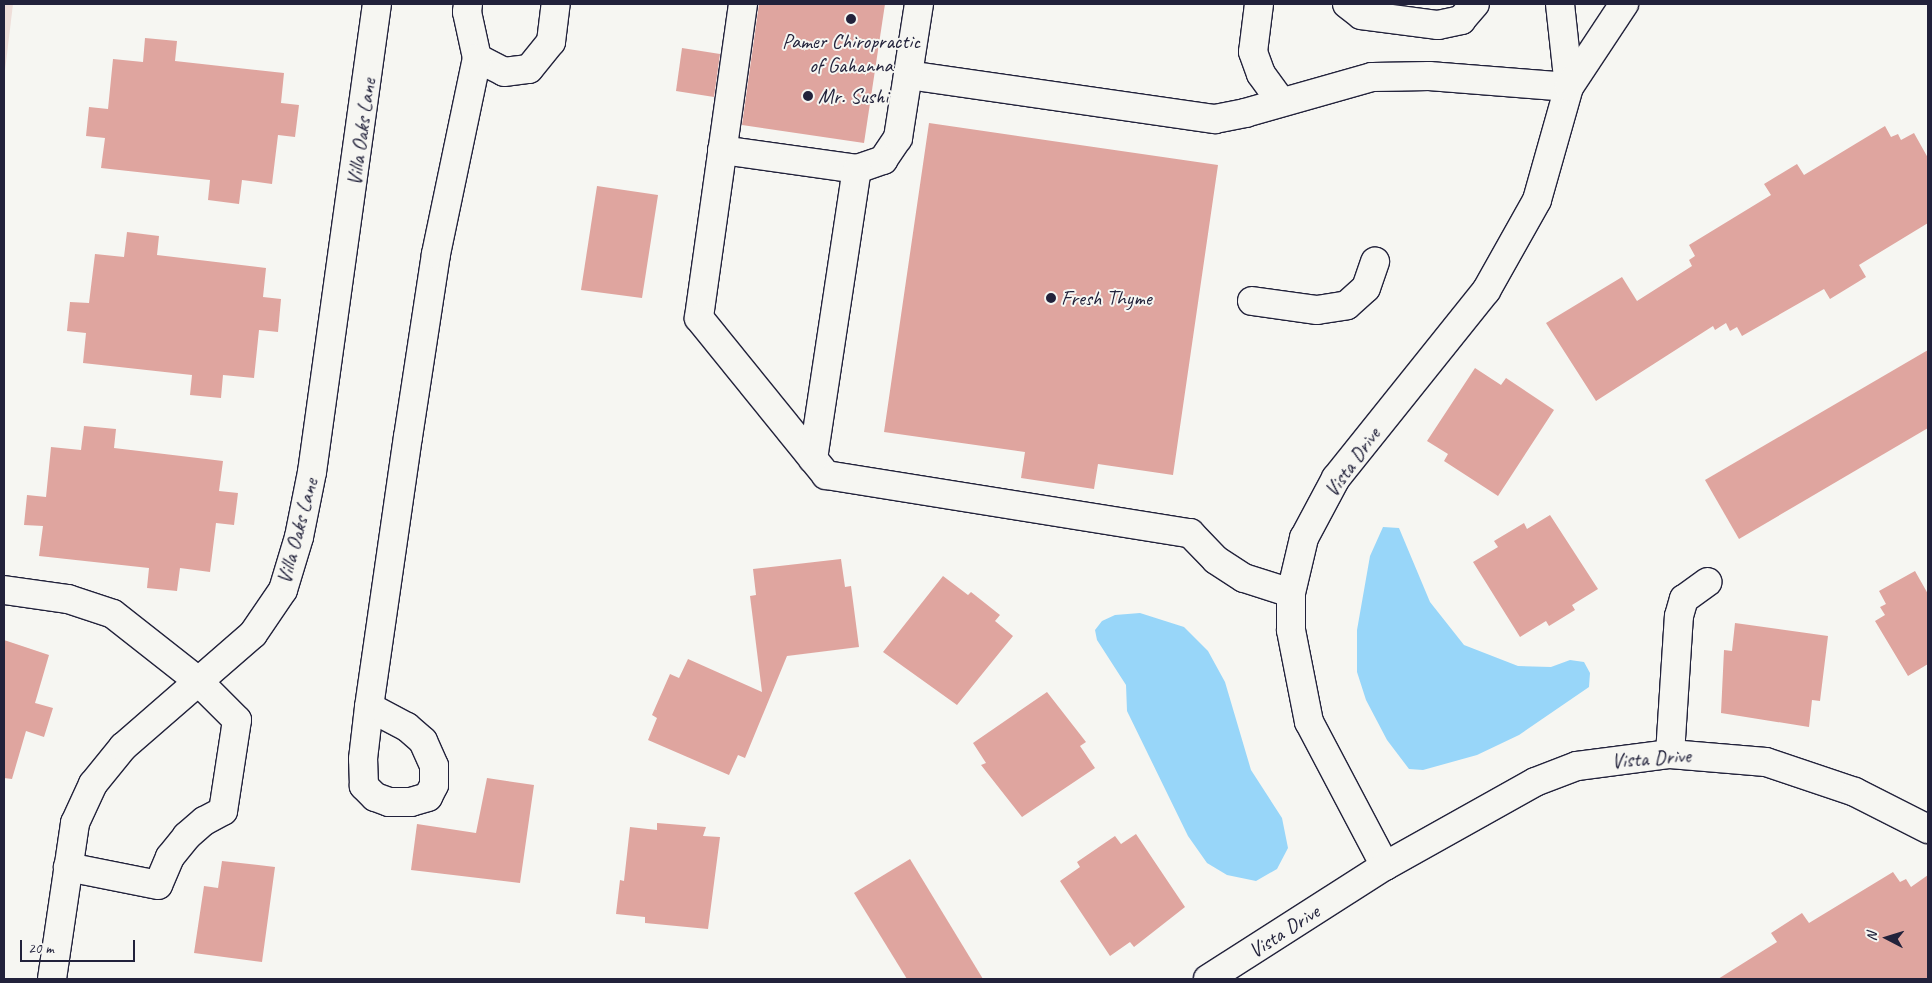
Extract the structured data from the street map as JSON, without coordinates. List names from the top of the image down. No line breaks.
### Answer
{"streets":{"street":["Villa Oaks Lane","Vista Drive"]},"places":["Pamer Chiropractic of Gahanna","Mr. Sushi","Fresh Thyme"],"scale_bar":"20 m","north":"left"}
